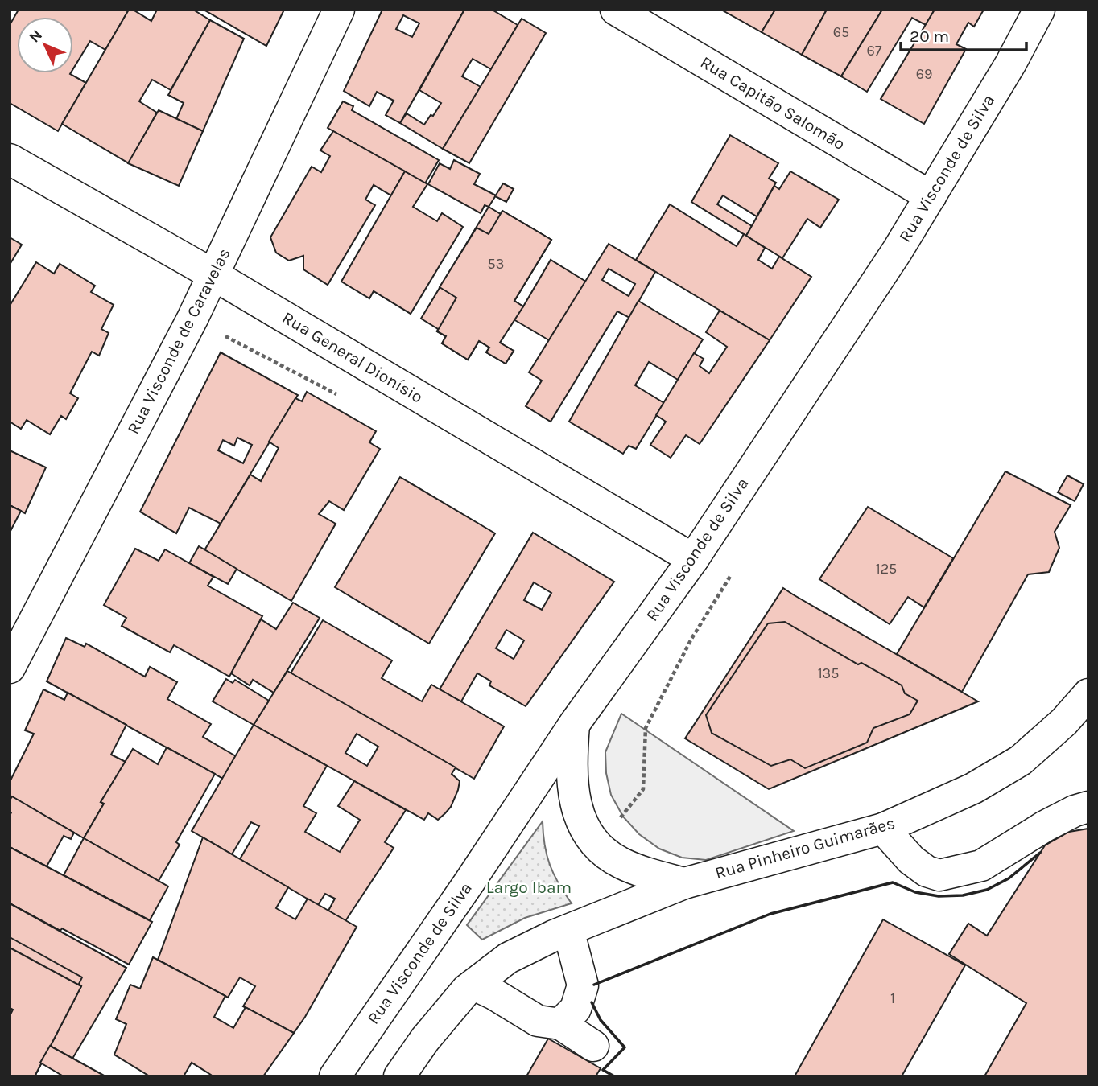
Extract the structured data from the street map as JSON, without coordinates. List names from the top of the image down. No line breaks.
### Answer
{"streets":{"main road":["Rua Capitão Salomão","Rua Visconde de Silva","Rua Visconde de Caravelas","Rua General Dionísio","Rua Pinheiro Guimarães"]},"crossings":[["Rua Capitão Salomão","Rua Visconde de Silva"],["Rua Visconde de Silva","Rua General Dionísio"],["Rua Visconde de Caravelas","Rua General Dionísio"]],"parks":["Largo Ibam"],"house_numbers":["65","67","69","53","125","135","1"],"scale_bar":"20 m","north":"top left"}
